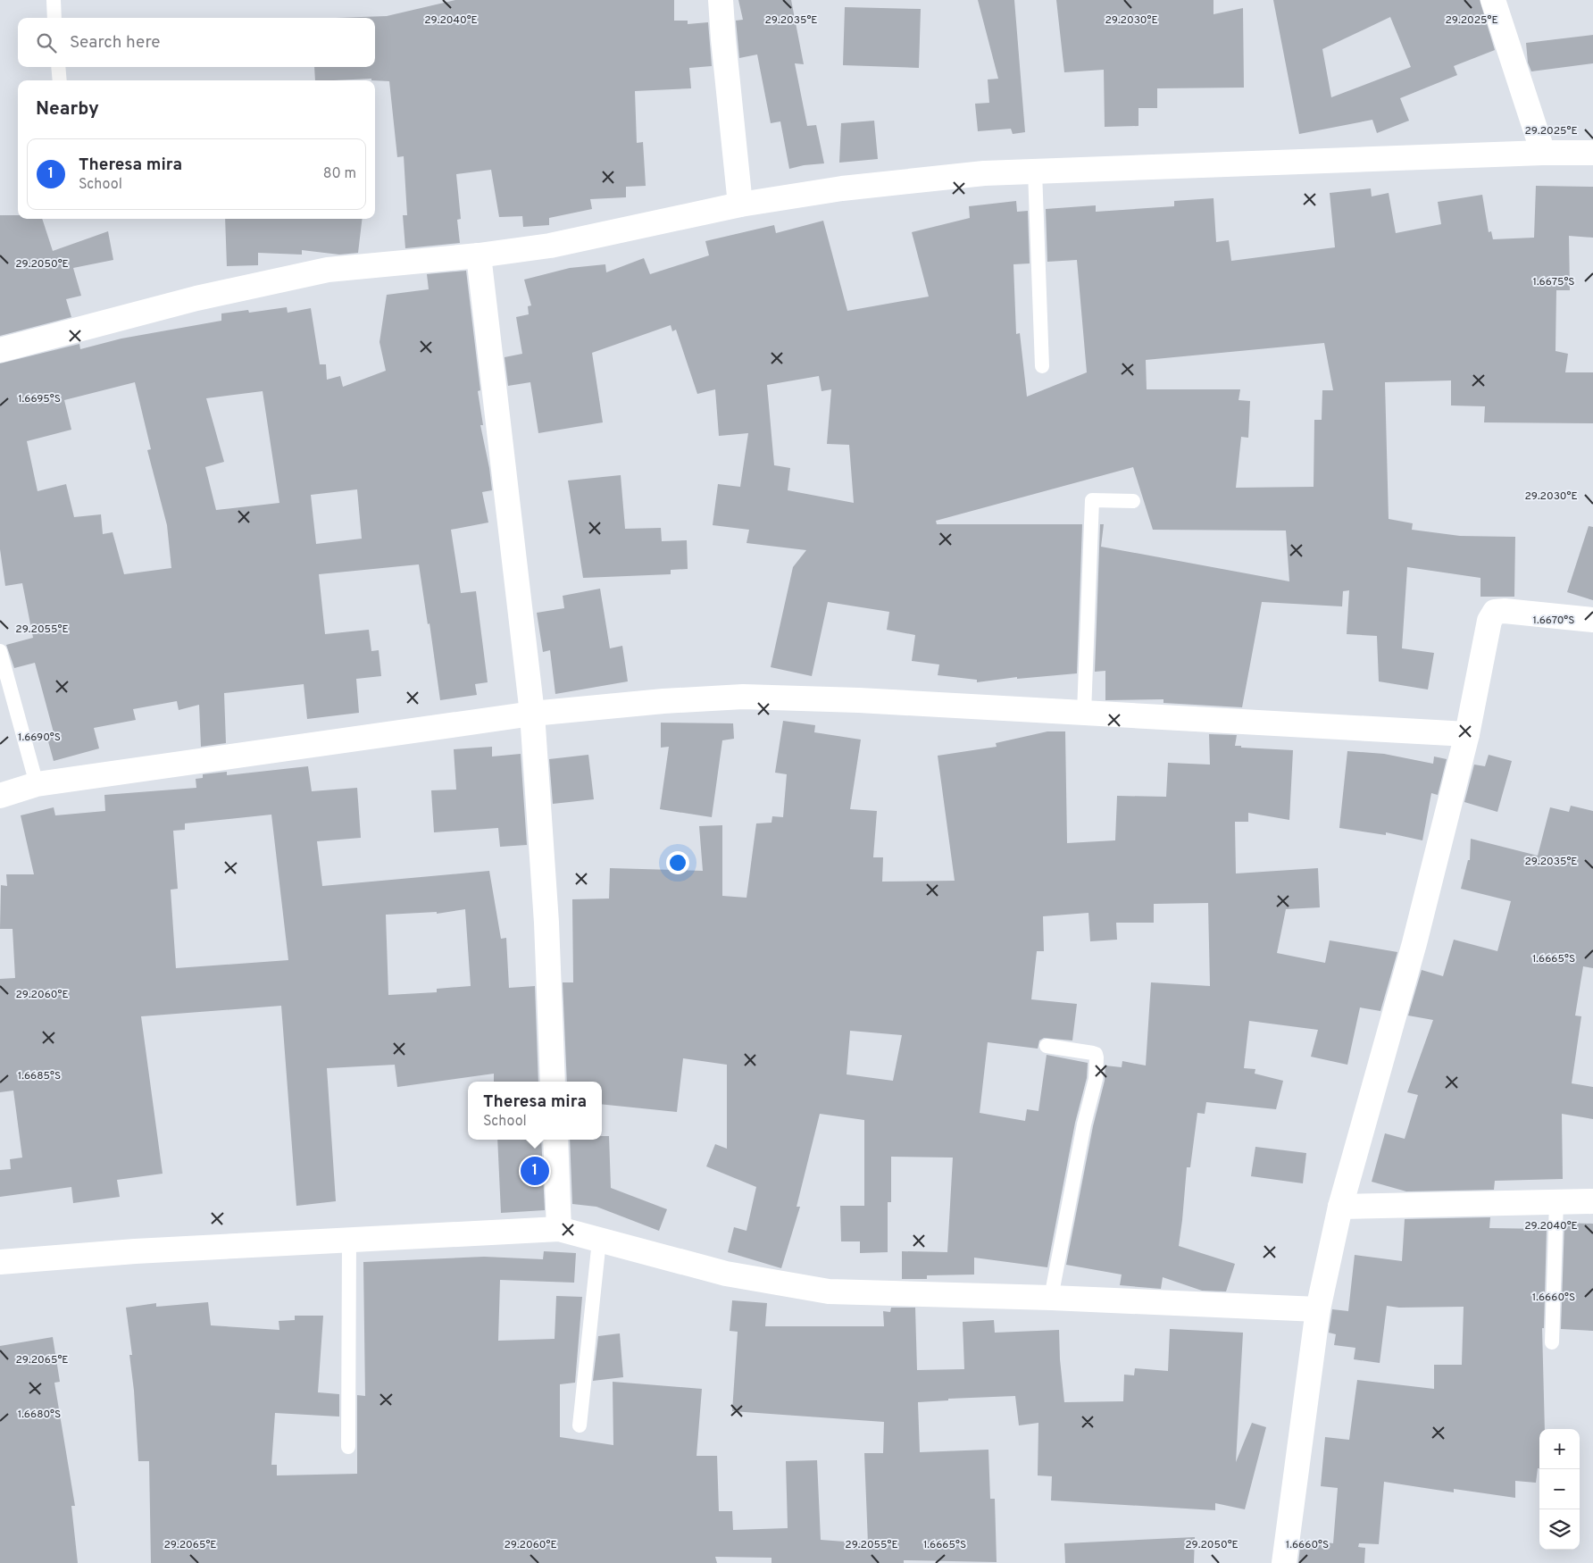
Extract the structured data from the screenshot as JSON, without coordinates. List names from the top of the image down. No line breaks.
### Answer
{"page":{"search":"Search here","heading":"Nearby","list":[{"mark":"1","name":"Theresa mira","note":"School","value":"80 m"}],"popup":["Theresa mira","School"],"pins":"1","map_buttons":["+","−"]},"coordinates":["29.2040°E","29.2035°E","29.2030°E","29.2025°E","29.2050°E","1.6675°S","1.6695°S","1.6670°S","29.2055°E","1.6690°S","1.6665°S","29.2060°E","1.6685°S","1.6660°S","29.2065°E","1.6680°S"]}
